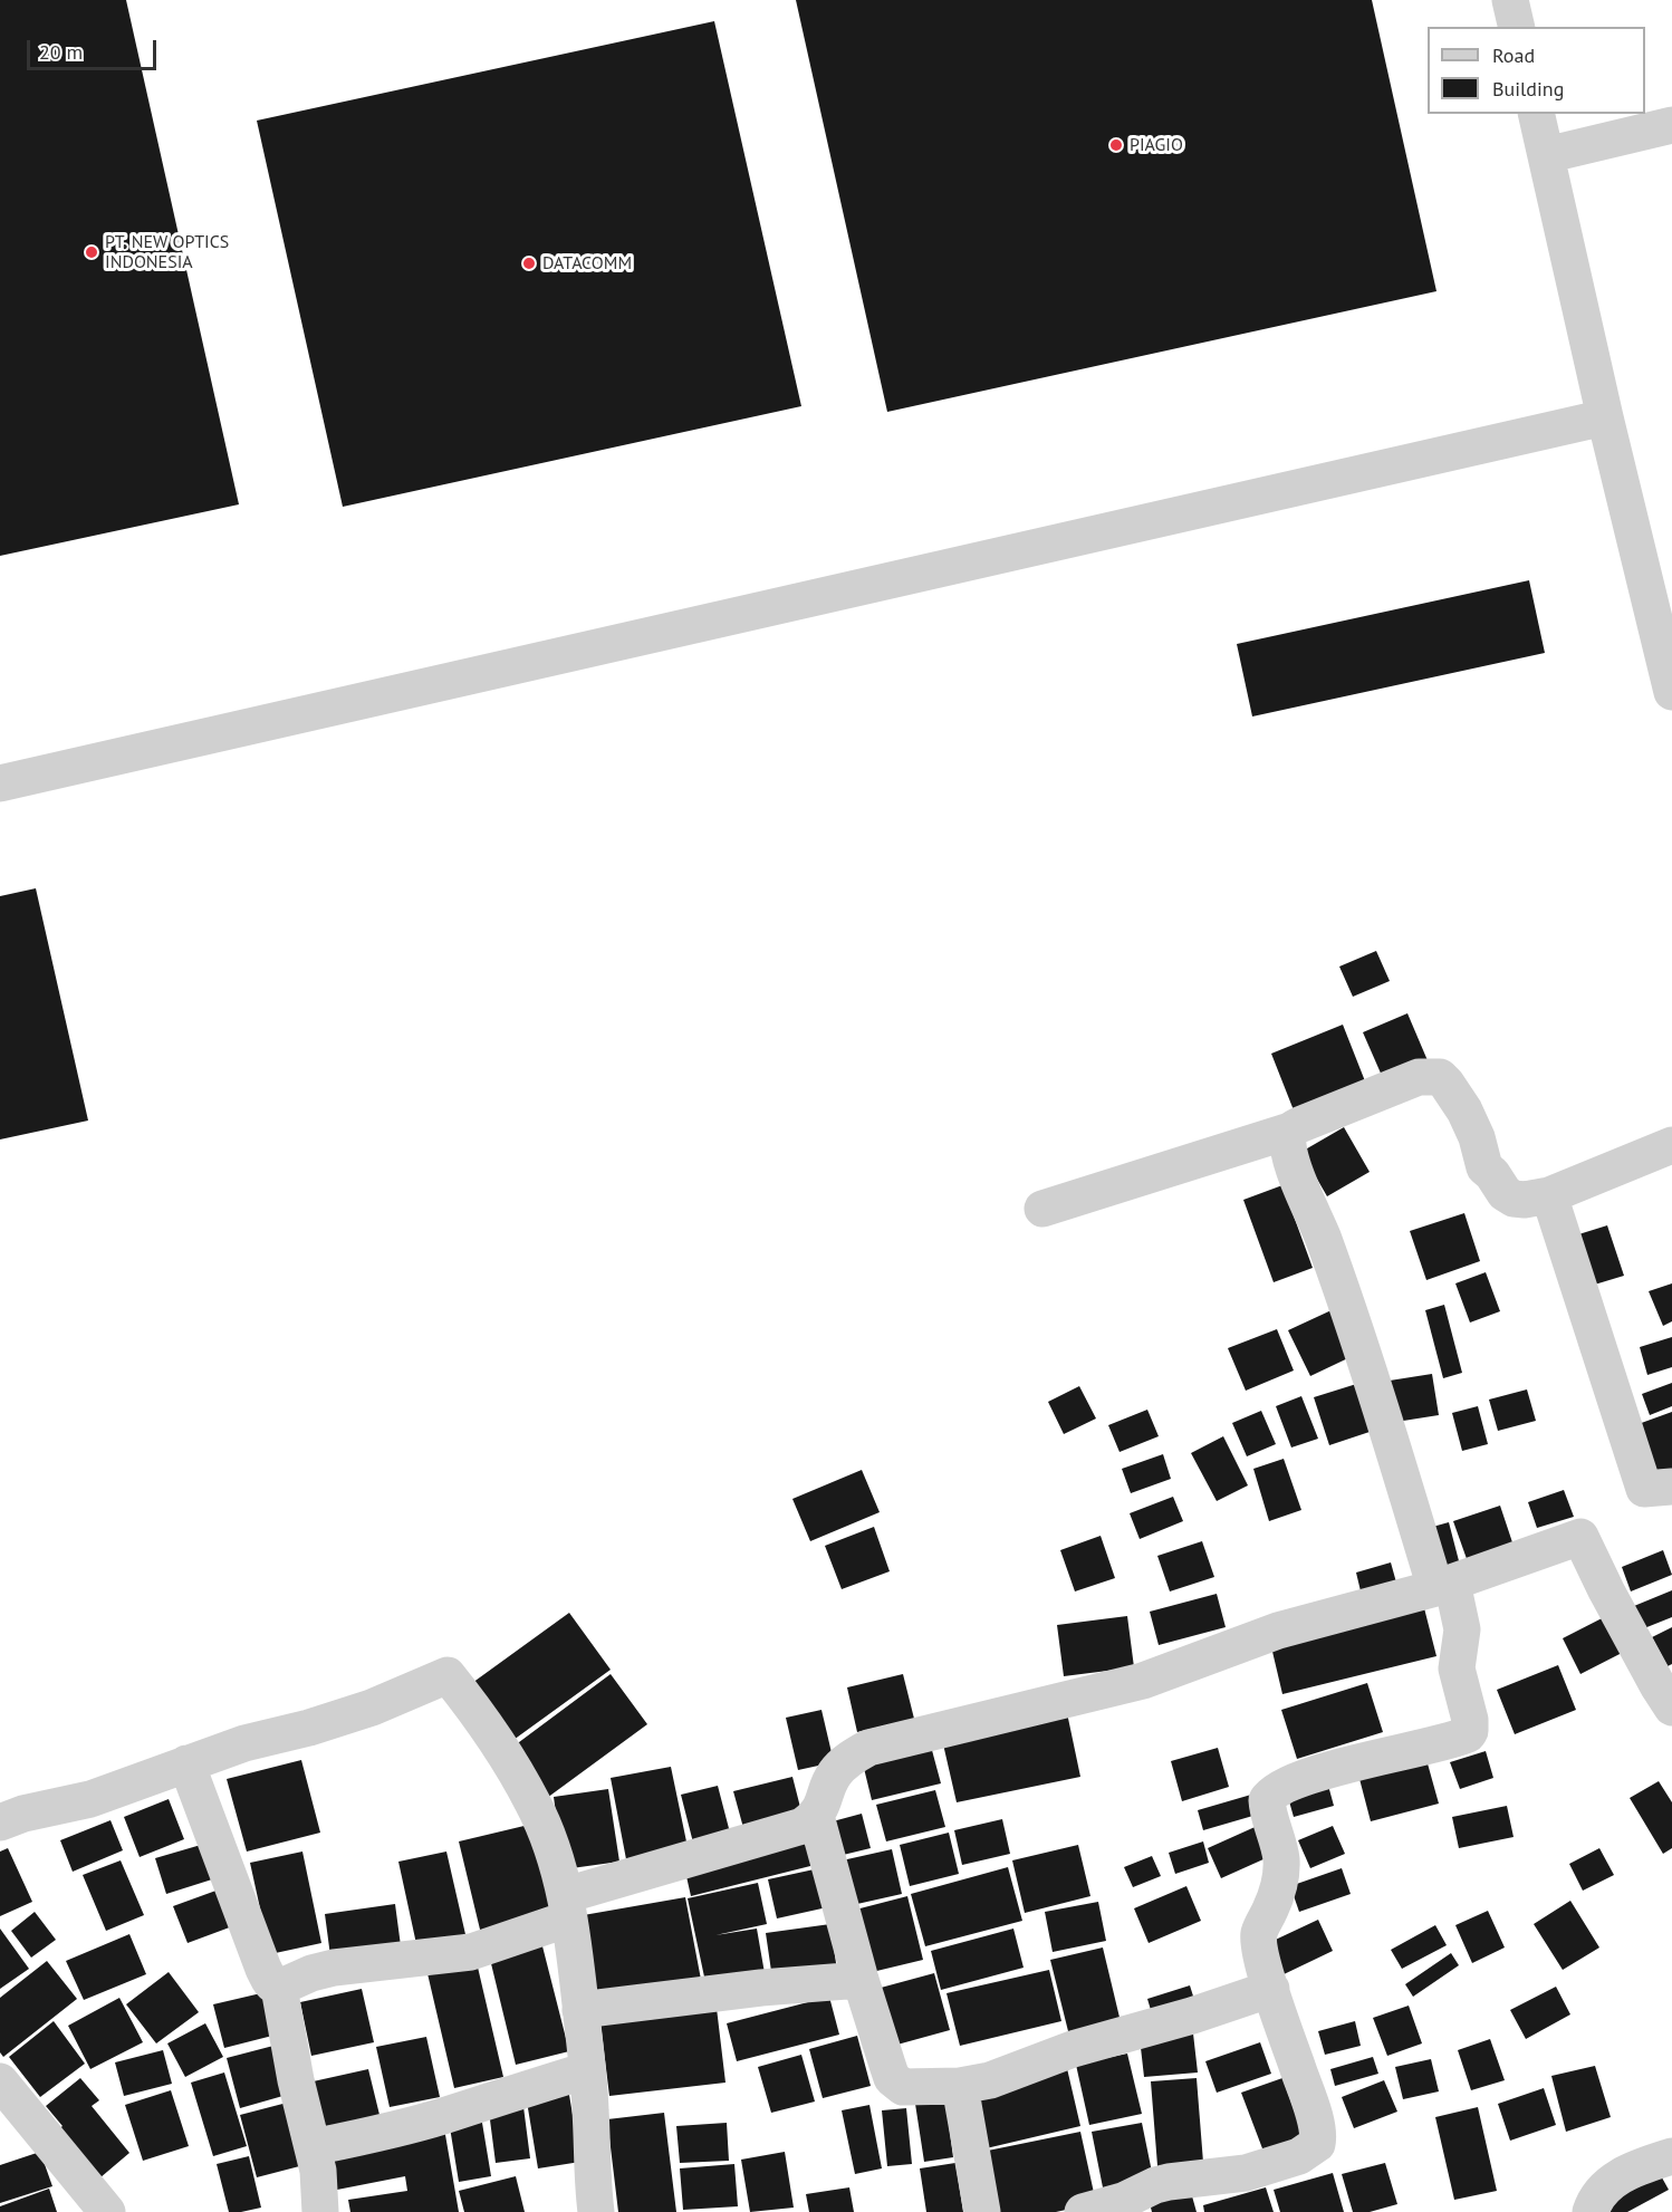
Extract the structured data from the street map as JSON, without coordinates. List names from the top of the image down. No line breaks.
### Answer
{"places":["PIAGIO","PT. NEW OPTICS INDONESIA","DATACOMM"],"legend":["Road","Building"],"scale_bar":"20 m"}
